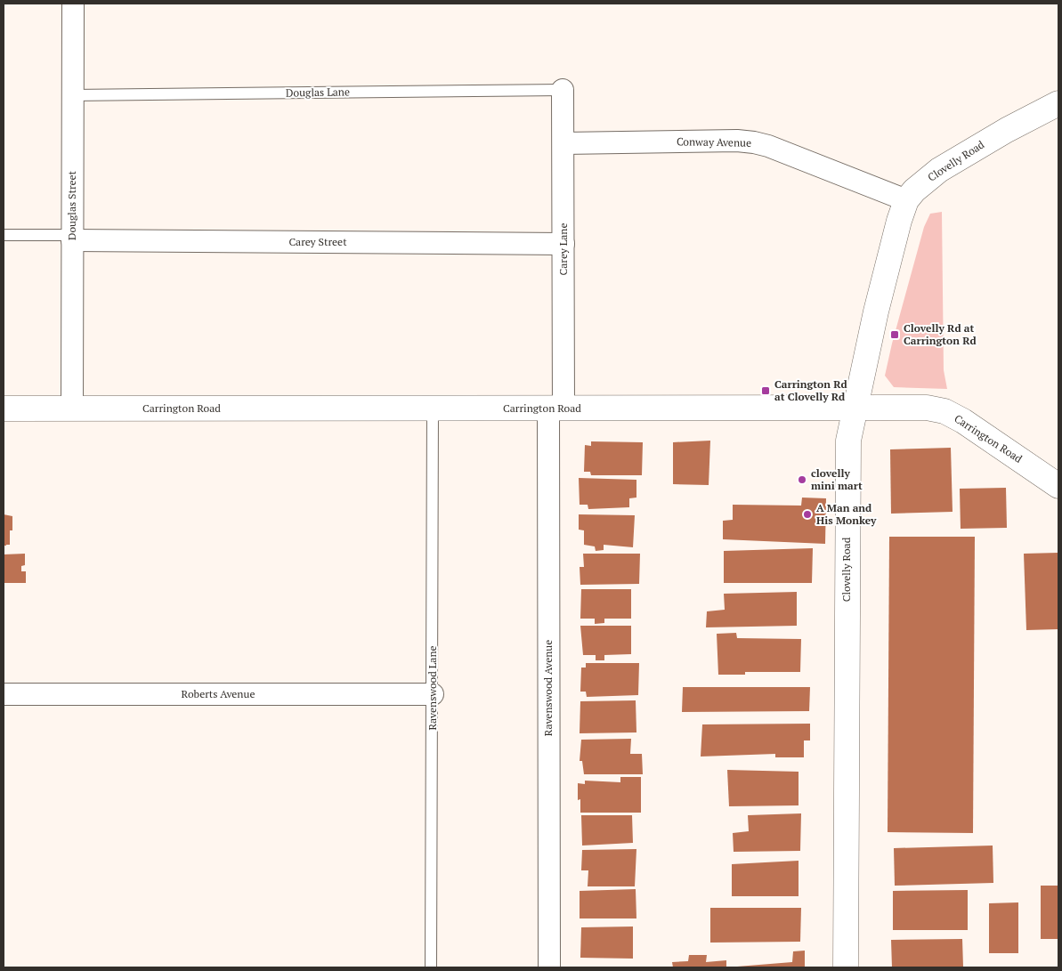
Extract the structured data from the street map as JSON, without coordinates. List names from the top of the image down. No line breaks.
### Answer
{"streets":{"main road":["Clovelly Road","Carrington Road"],"street":["Conway Avenue","Douglas Street","Carey Street","Carey Lane","Ravenswood Avenue","Roberts Avenue"],"lane":["Douglas Lane","Ravenswood Lane"]},"crossings":[["Douglas Lane","Douglas Street"],["Douglas Lane","Carey Lane"],["Conway Avenue","Clovelly Road"],["Conway Avenue","Carey Lane"],["Clovelly Road","Carrington Road"],["Douglas Street","Carey Street"],["Douglas Street","Carrington Road"],["Carey Street","Carey Lane"],["Carey Lane","Carrington Road"],["Carey Lane","Ravenswood Avenue"],["Carrington Road","Ravenswood Lane"],["Carrington Road","Ravenswood Avenue"],["Ravenswood Lane","Roberts Avenue"]],"places":{"transit":["Clovelly Rd at Carrington Rd","Carrington Rd at Clovelly Rd"],"other":["clovelly mini mart","A Man and His Monkey"]}}
